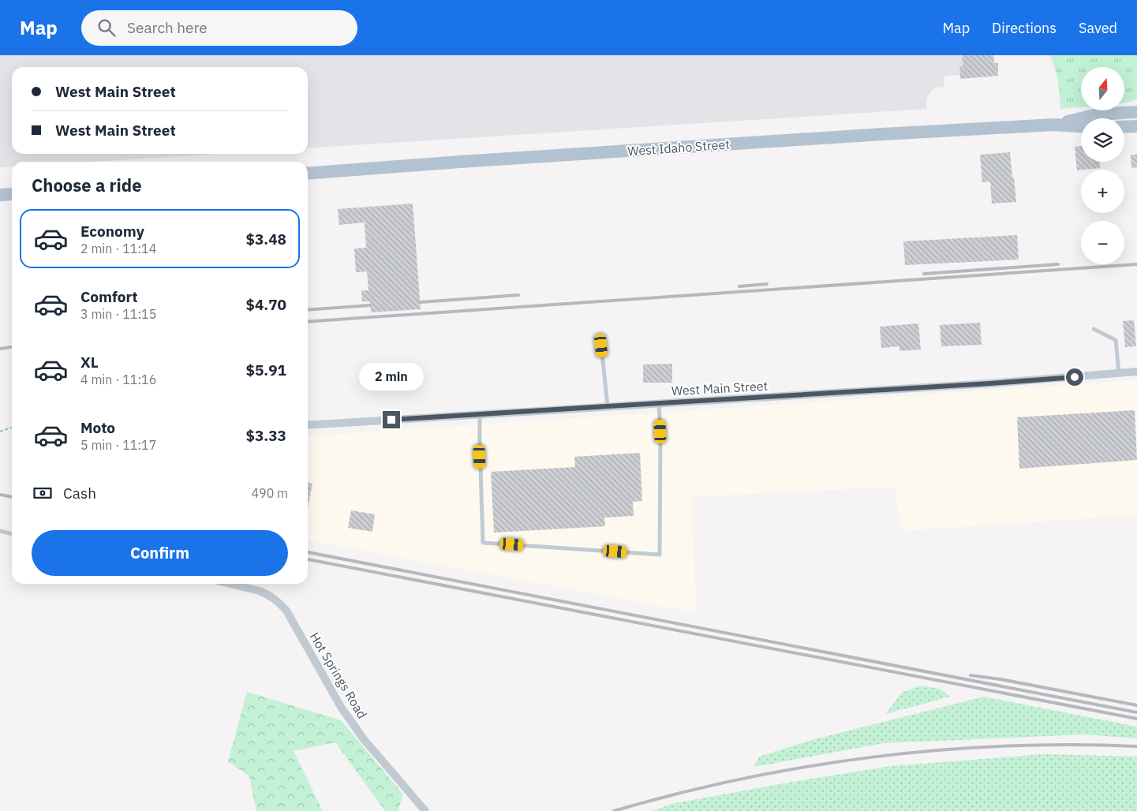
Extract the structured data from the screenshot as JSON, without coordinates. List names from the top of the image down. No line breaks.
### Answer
{"streets":{"main road":["West Idaho Street"],"street":["West Main Street","Hot Springs Road"]},"north":"top","page":{"header":"Map","search":"Search here","nav":["Map","Directions","Saved"],"map_buttons":["+","−"],"banner":["West Main Street","West Main Street"],"heading":"Choose a ride","list":[{"name":"Economy","note":"2 min · 11:14","value":"$3.48"},{"name":"Comfort","note":"3 min · 11:15","value":"$4.70"},{"name":"XL","note":"4 min · 11:16","value":"$5.91"},{"name":"Moto","note":"5 min · 11:17","value":"$3.33"}],"bubble":"2 min","pay":["Cash","490 m"],"buttons":"Confirm"}}
